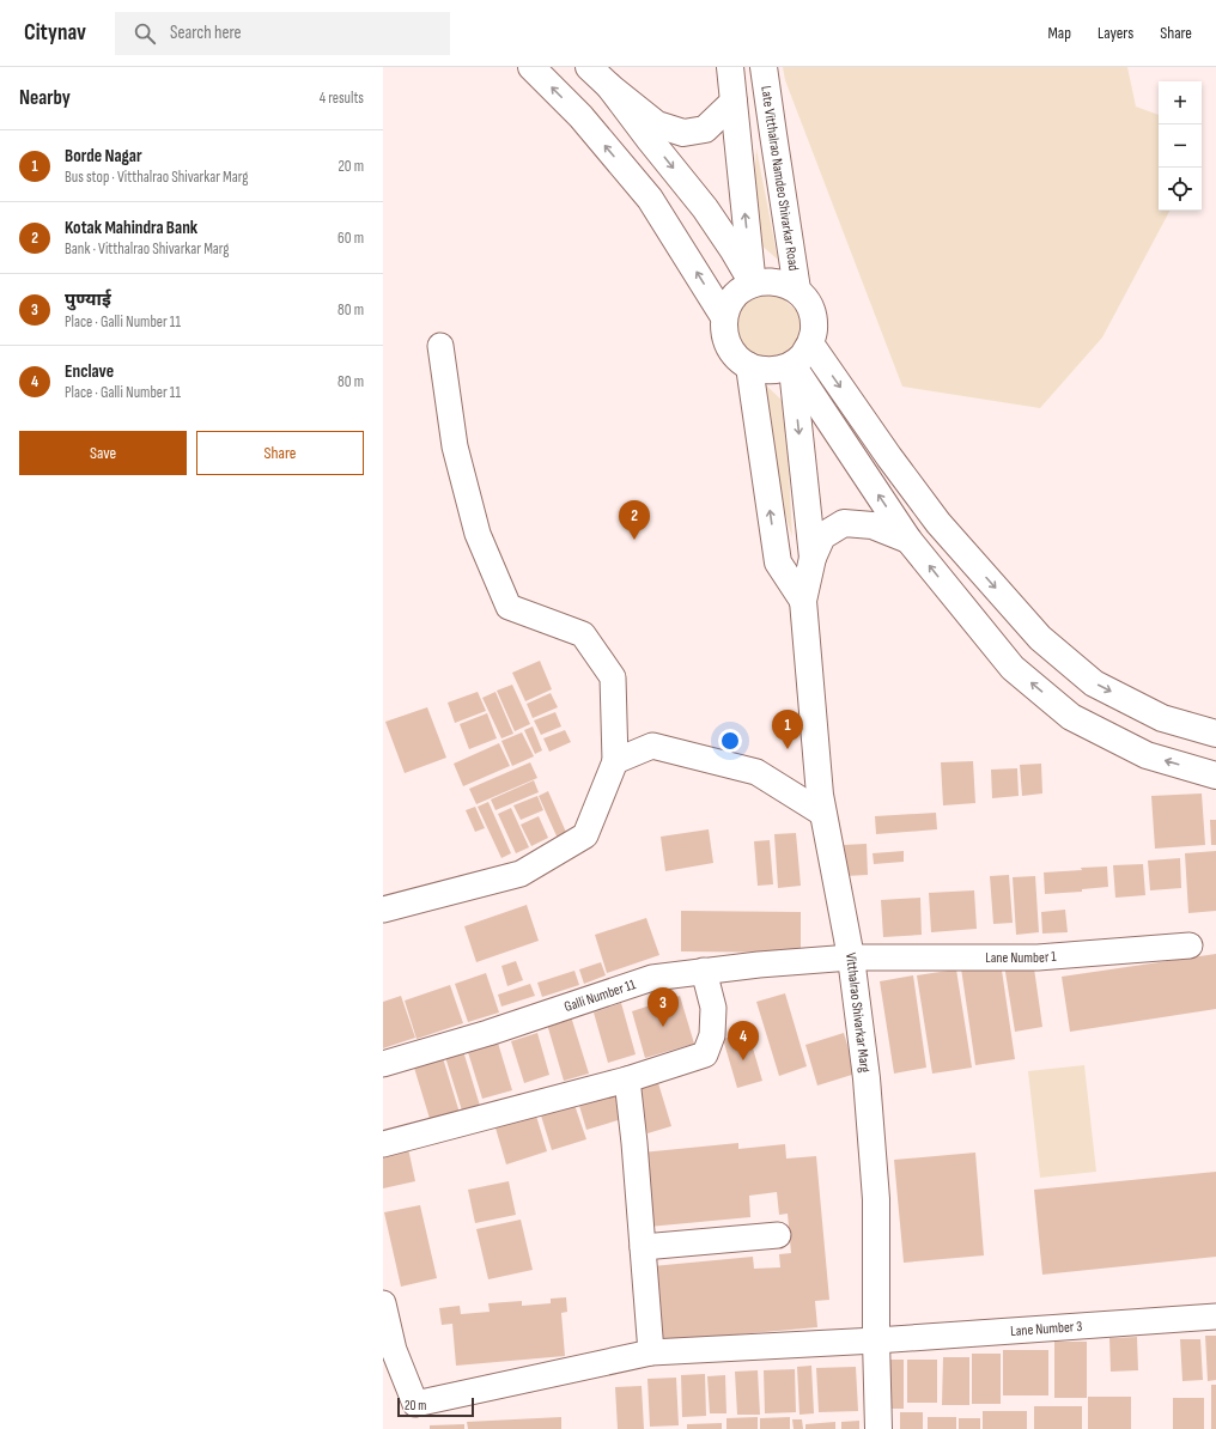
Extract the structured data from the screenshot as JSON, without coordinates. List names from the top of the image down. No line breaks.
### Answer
{"streets":{"street":["Late Vitthalrao Namdeo Shivarkar Road","Lane Number 1","Galli Number 11","Vitthalrao Shivarkar Marg","Lane Number 3"]},"crossings":[["Lane Number 1","Galli Number 11"],["Lane Number 1","Vitthalrao Shivarkar Marg"],["Galli Number 11","Vitthalrao Shivarkar Marg"],["Vitthalrao Shivarkar Marg","Lane Number 3"]],"scale_bar":"20 m","page":{"header":"Citynav","search":"Search here","nav":["Map","Layers","Share"],"heading":["Nearby","4 results"],"map_buttons":["+","−"],"list":[{"mark":"1","name":"Borde Nagar","note":"Bus stop · Vitthalrao Shivarkar Marg","value":"20 m"},{"mark":"2","name":"Kotak Mahindra Bank","note":"Bank · Vitthalrao Shivarkar Marg","value":"60 m"},{"mark":"3","name":"पुण्याई","note":"Place · Galli Number 11","value":"80 m"},{"mark":"4","name":"Enclave","note":"Place · Galli Number 11","value":"80 m"}],"buttons":["Save","Share"],"pins":["2","1","3","4"],"scale":"20 m"}}
